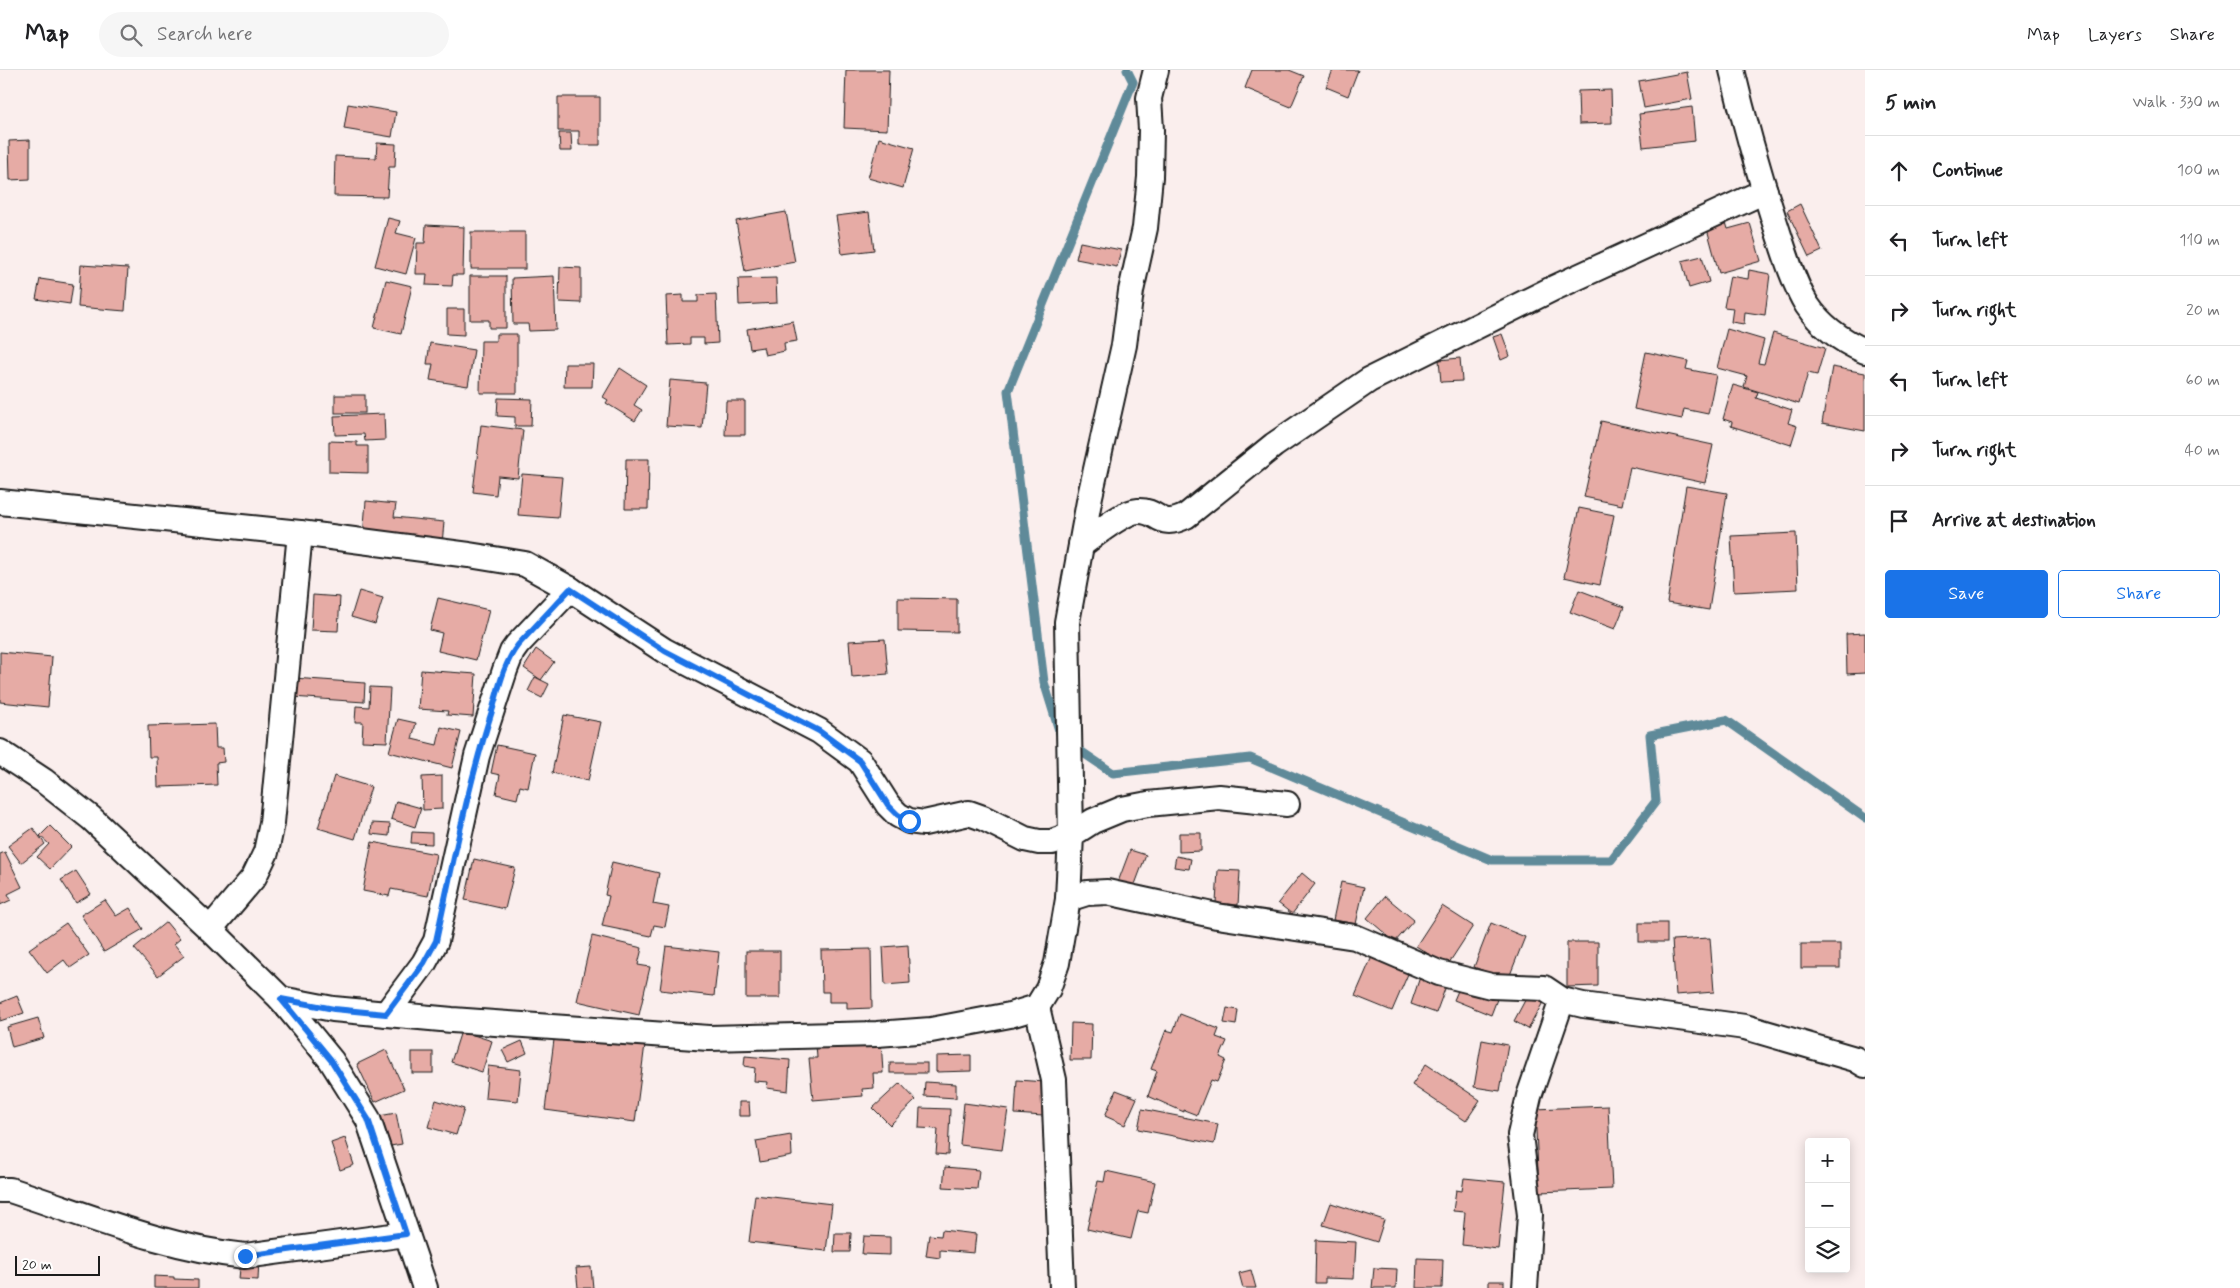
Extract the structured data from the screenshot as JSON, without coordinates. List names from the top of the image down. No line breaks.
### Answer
{"scale_bar":"20 m","page":{"header":"Map","search":"Search here","nav":["Map","Layers","Share"],"heading":["5 min","Walk · 330 m"],"list":[["Continue","100 m"],["Turn left","110 m"],["Turn right","20 m"],["Turn left","60 m"],["Turn right","40 m"],"Arrive at destination"],"buttons":["Save","Share"],"map_buttons":["+","−"],"scale":"20 m"}}
